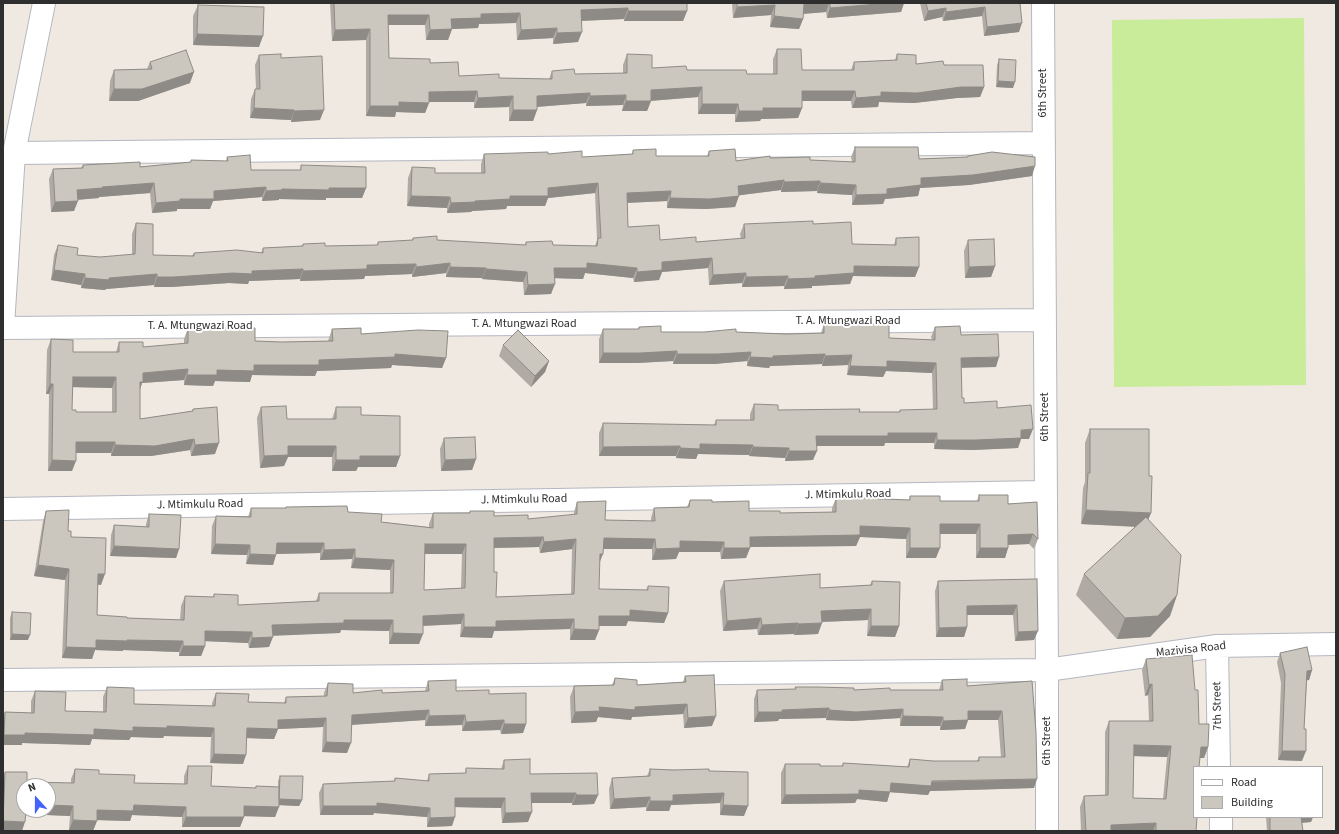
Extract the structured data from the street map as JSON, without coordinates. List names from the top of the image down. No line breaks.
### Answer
{"streets":{"street":["6th Street","T. A. Mtungwazi Road","J. Mtimkulu Road","Mazivisa Road","7th Street"]},"crossings":[["6th Street","T. A. Mtungwazi Road"],["6th Street","J. Mtimkulu Road"],["6th Street","Mazivisa Road"],["Mazivisa Road","7th Street"]],"legend":["Road","Building"],"north":"top"}
